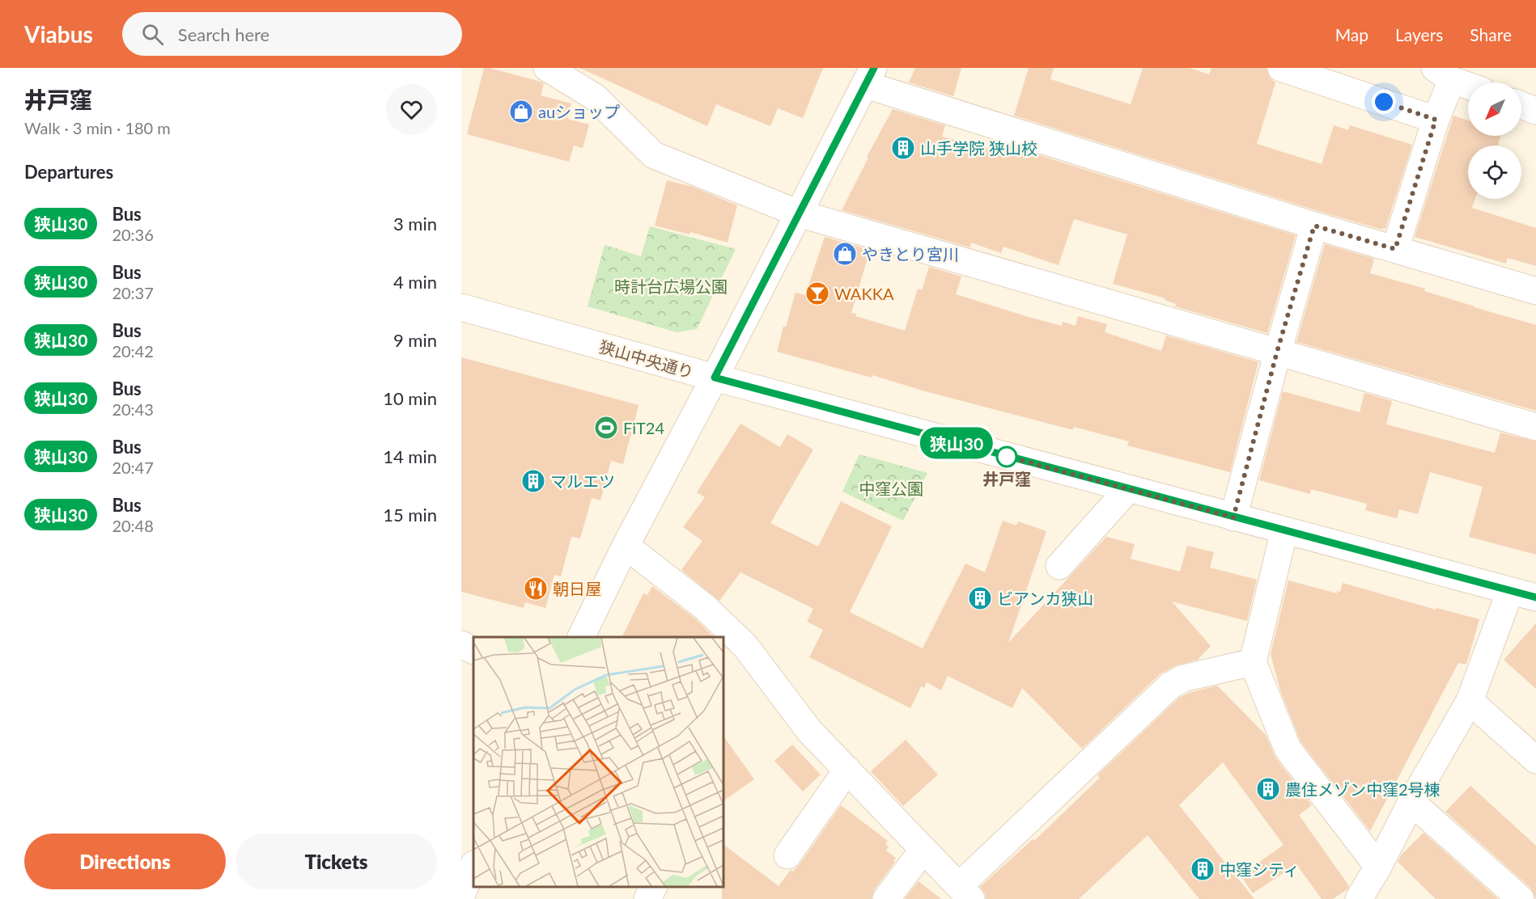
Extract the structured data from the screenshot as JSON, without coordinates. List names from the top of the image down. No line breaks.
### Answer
{"streets":{"street":["狭山中央通り"]},"parks":["時計台広場公園","中窪公園"],"places":{"shop":["auショップ","やきとり宮川"],"building":["山手学院 狭山校","マルエツ","ビアンカ狭山","農住メゾン中窪2号棟","中窪シティ"],"bar":["WAKKA"],"sports":["FiT24"],"other":["井戸窪"],"restaurant":["朝日屋"]},"lines":["bus line 狭山30"],"north":"bottom left","page":{"header":"Viabus","search":"Search here","nav":["Map","Layers","Share"],"heading":[["井戸窪","Walk · 3 min · 180 m"],"Departures"],"on_map":"狭山30","list":[{"mark":"狭山30","name":"Bus","note":"20:36","value":"3 min"},{"mark":"狭山30","name":"Bus","note":"20:37","value":"4 min"},{"mark":"狭山30","name":"Bus","note":"20:42","value":"9 min"},{"mark":"狭山30","name":"Bus","note":"20:43","value":"10 min"},{"mark":"狭山30","name":"Bus","note":"20:47","value":"14 min"},{"mark":"狭山30","name":"Bus","note":"20:48","value":"15 min"}],"buttons":["Directions","Tickets"]}}
